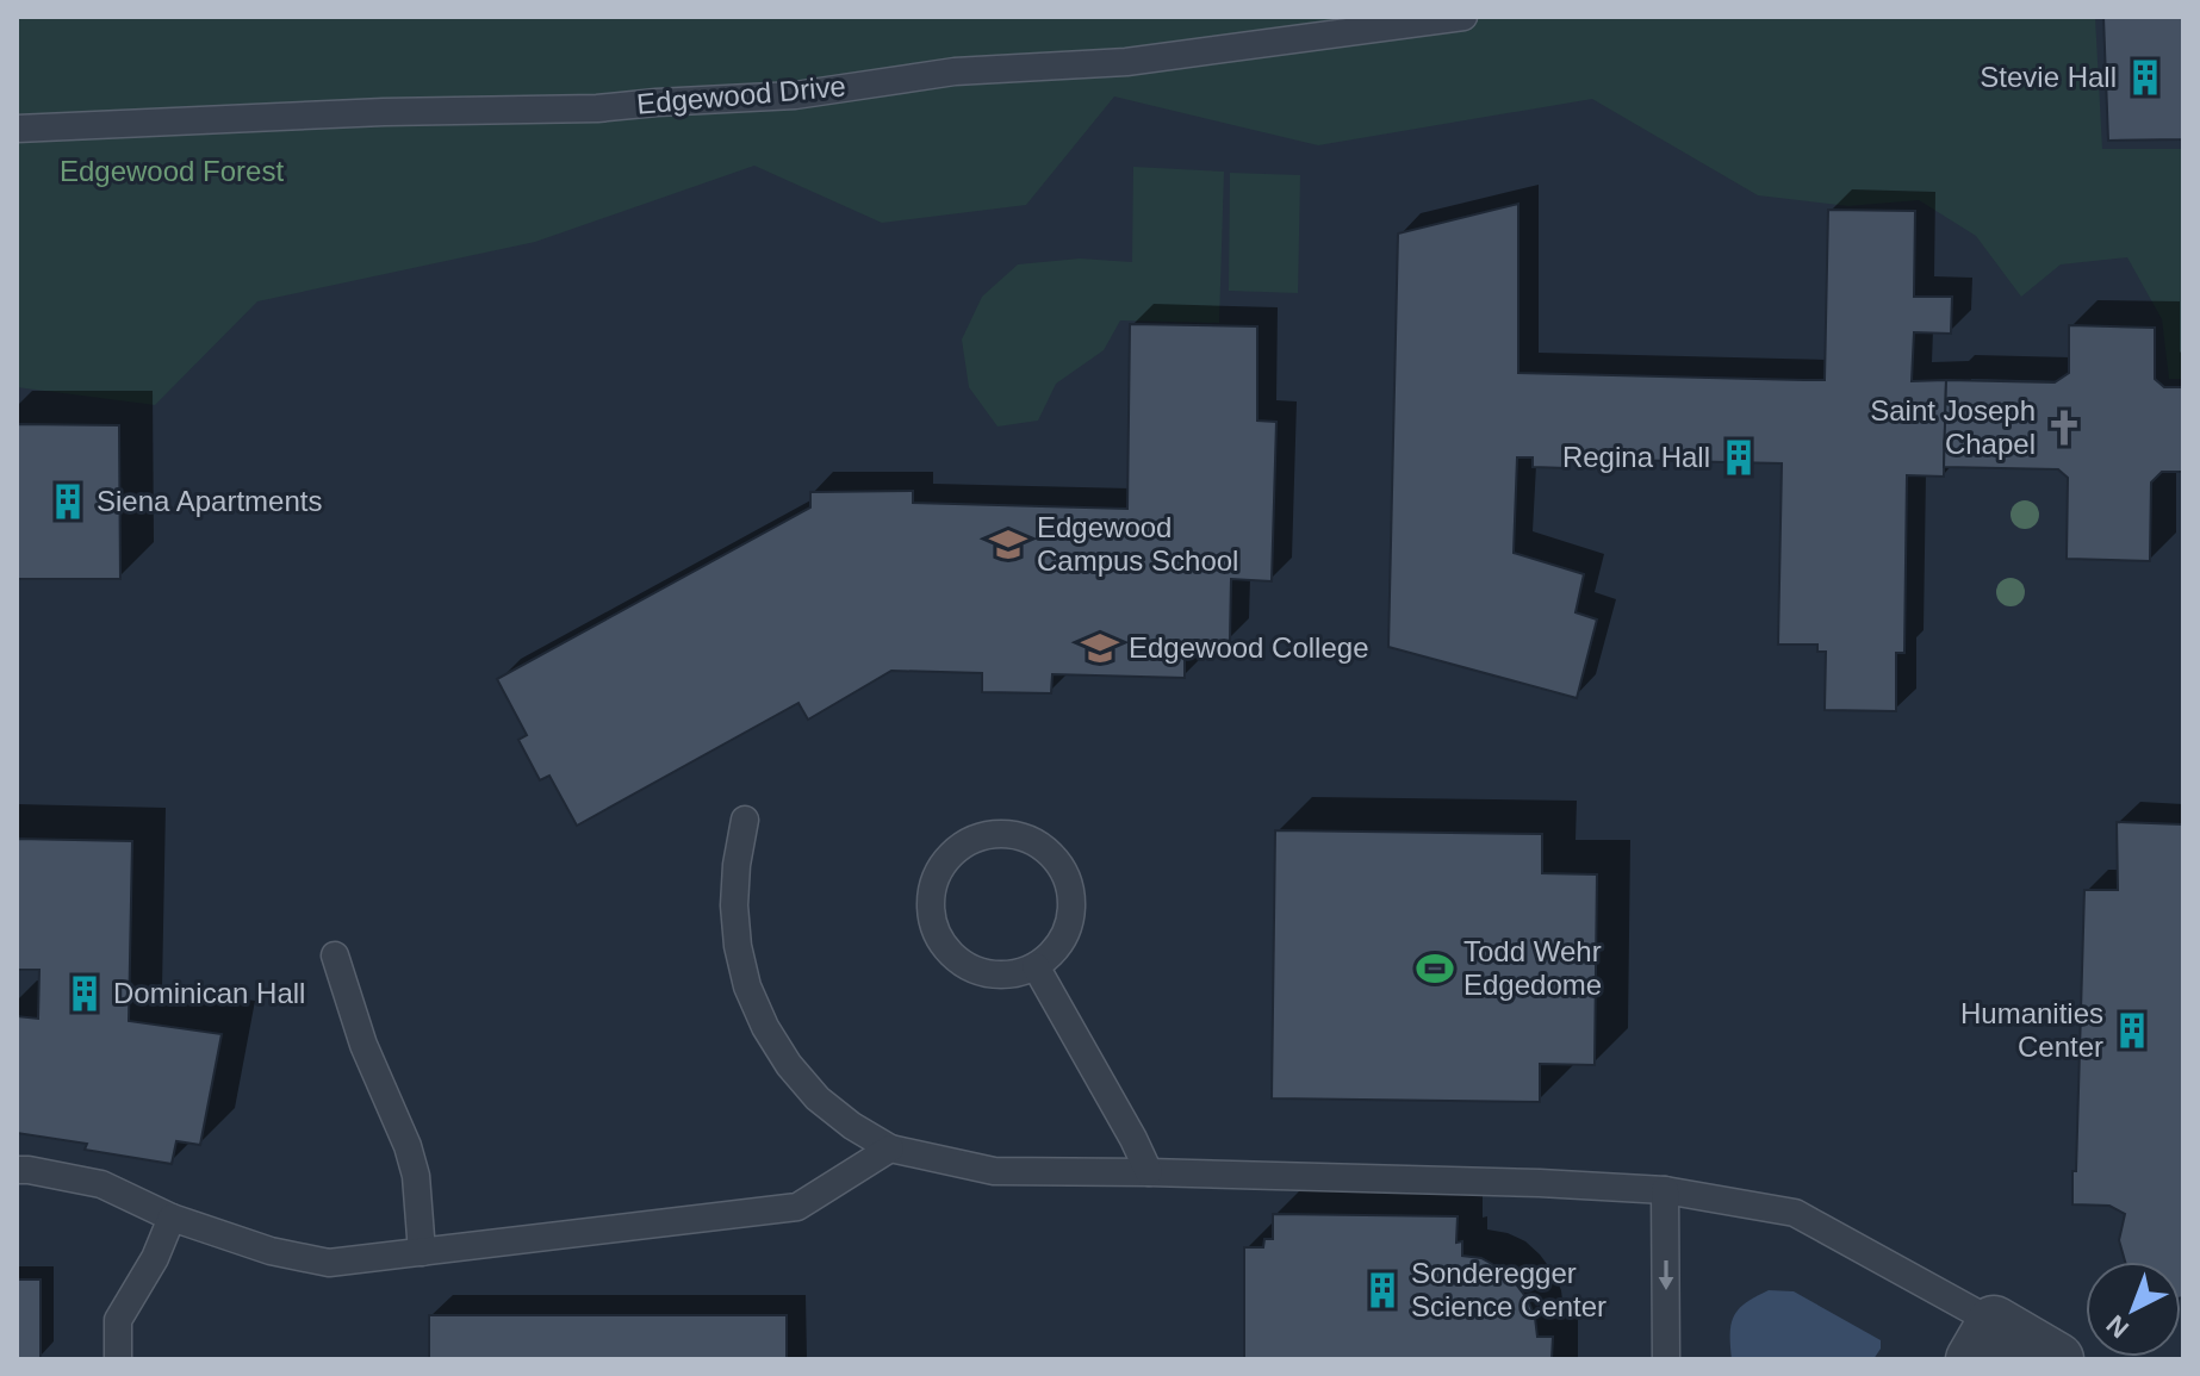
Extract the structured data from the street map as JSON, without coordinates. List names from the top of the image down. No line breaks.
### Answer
{"streets":{"lane":["Edgewood Drive"]},"parks":["Edgewood Forest"],"places":{"building":["Stevie Hall","Regina Hall","Siena Apartments","Dominican Hall","Humanities Center","Sonderegger Science Center"],"church":["Saint Joseph Chapel"],"school or university":["Edgewood Campus School","Edgewood College"],"sports":["Todd Wehr Edgedome"]},"north":"bottom left"}
